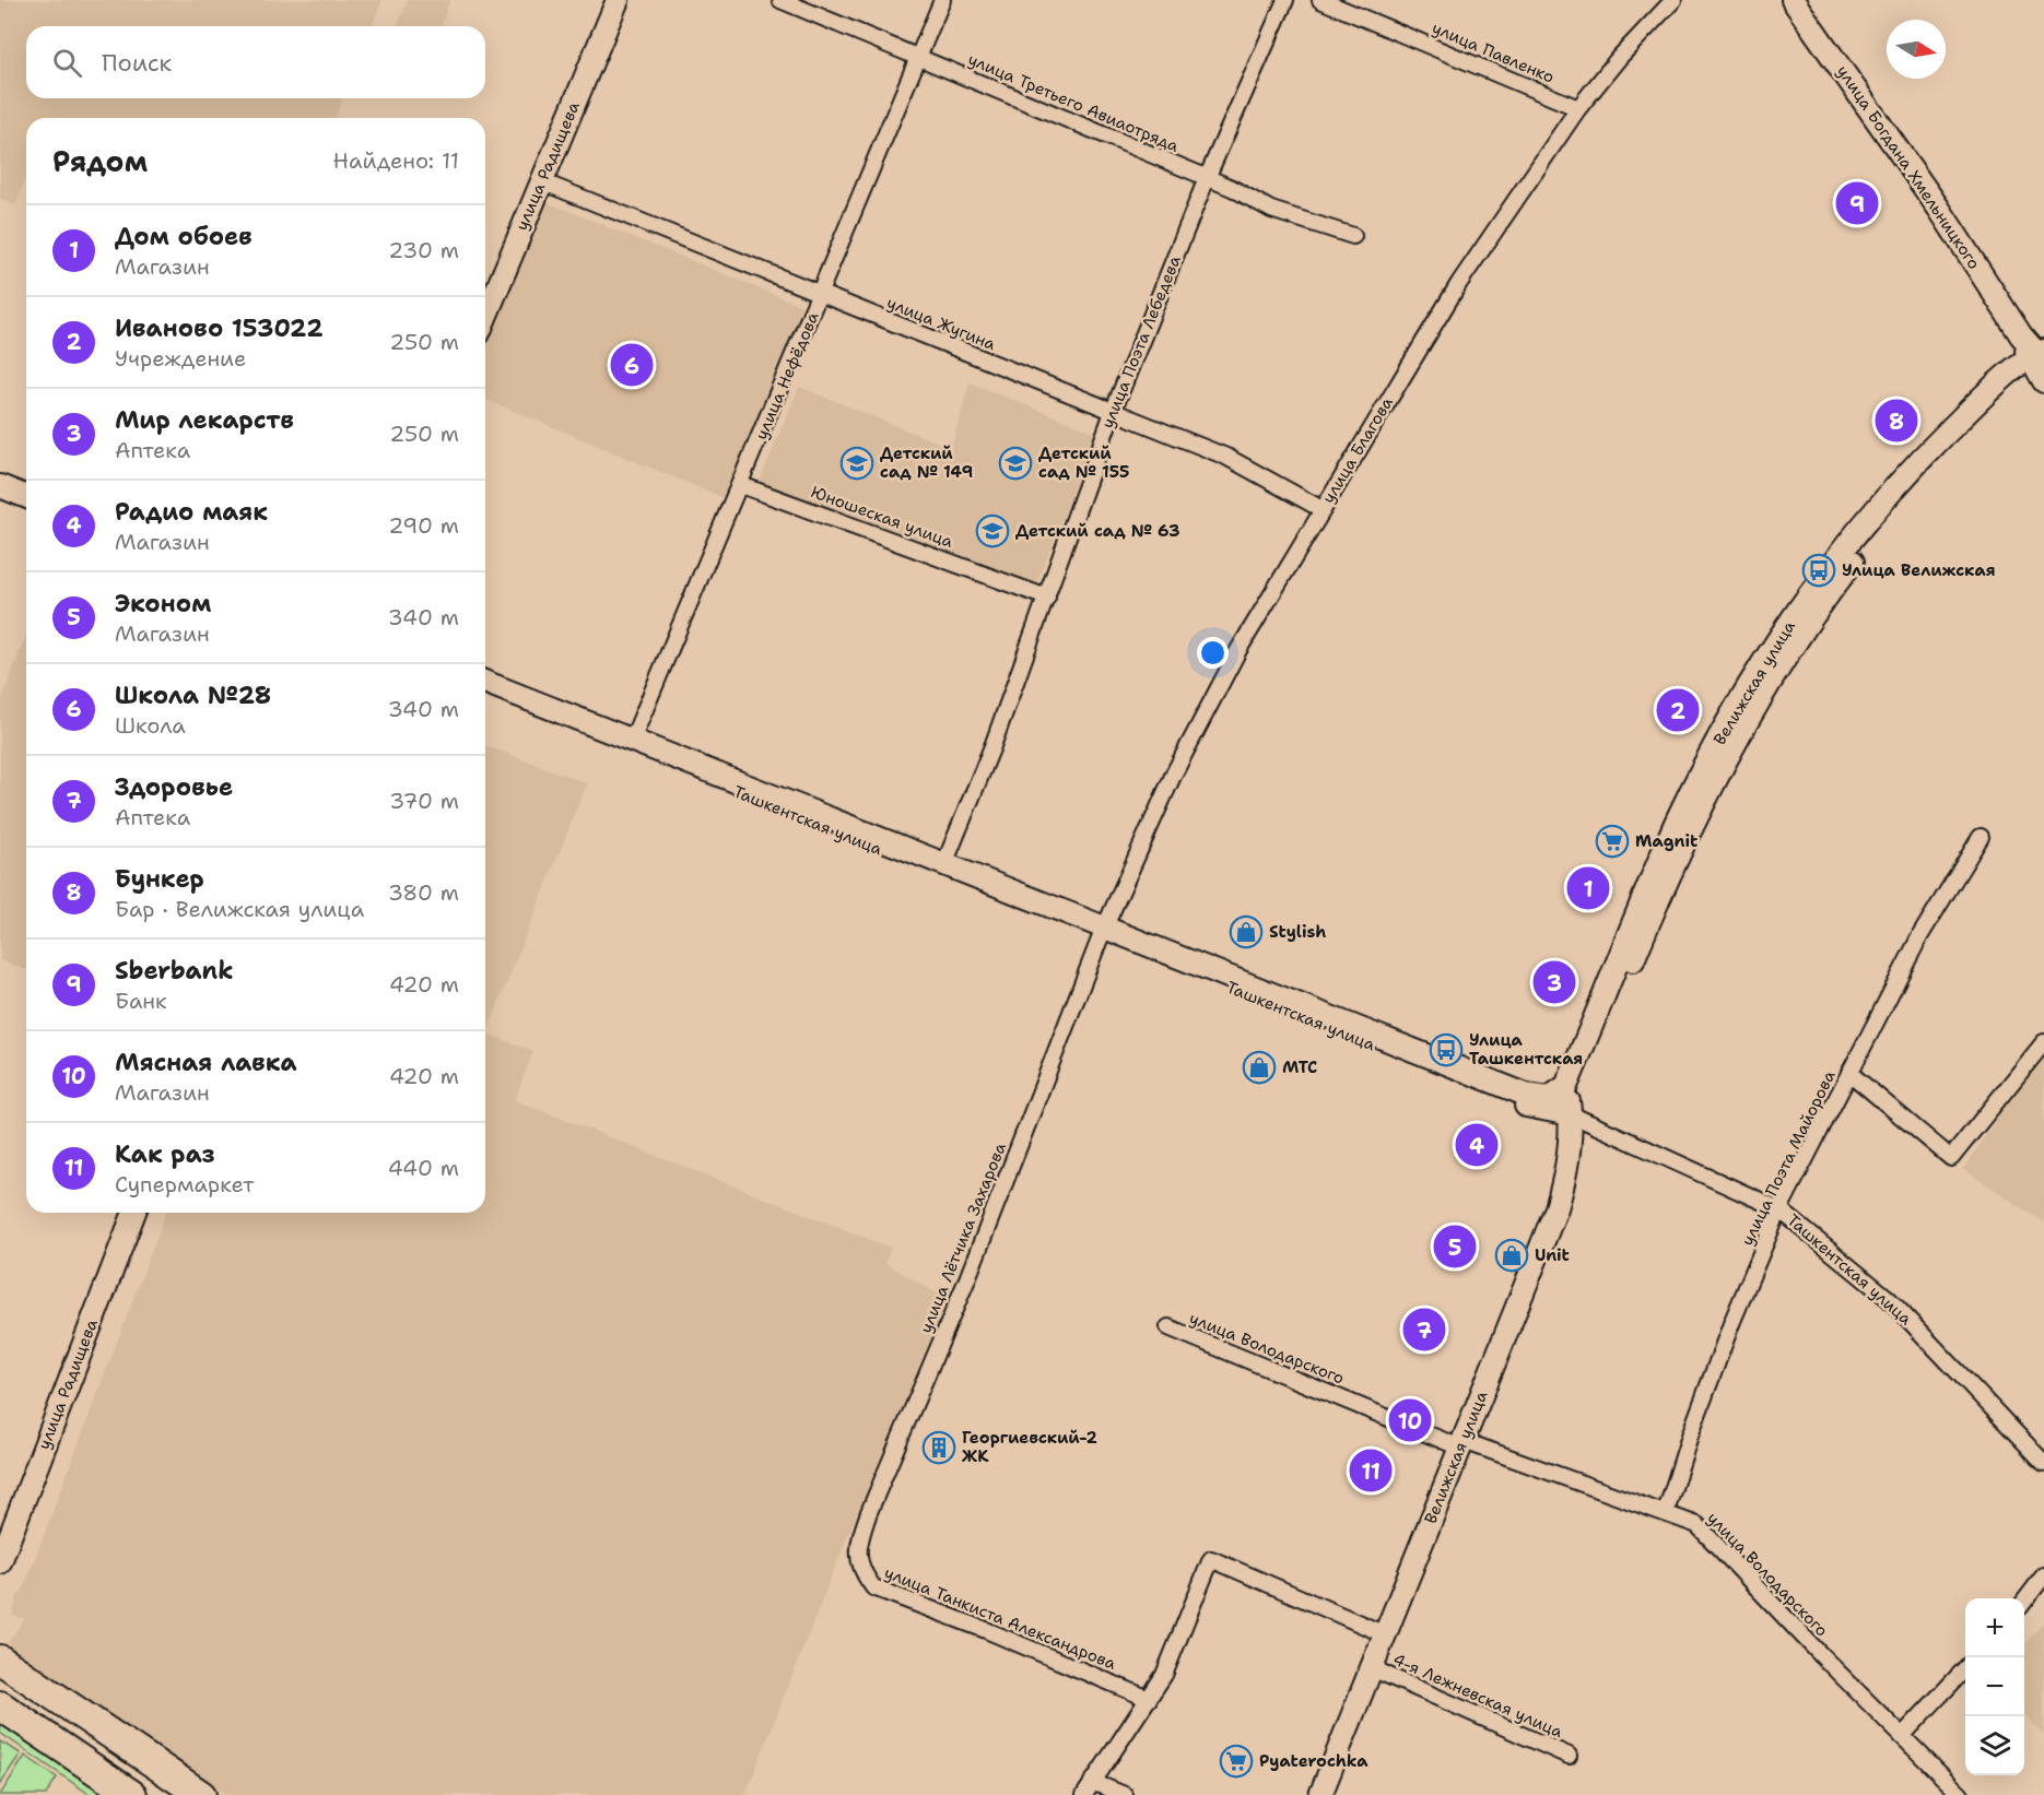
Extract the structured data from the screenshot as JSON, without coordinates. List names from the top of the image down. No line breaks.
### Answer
{"streets":{"main road":["улица Радищева","улица Богдана Хмельницкого","Велижская улица","Ташкентская улица"],"street":["улица Павленко","улица Третьего Авиаотряда","улица Жугина","улица Поэта Лебедева","улица Нефёдова","улица Благова","Юношеская улица","улица Поэта Майорова","улица Лётчика Захарова","улица Володарского","улица Танкиста Александрова","4-я Лежневская улица"]},"crossings":[["улица Павленко","улица Благова"],["улица Третьего Авиаотряда","улица Поэта Лебедева"],["улица Третьего Авиаотряда","улица Нефёдова"],["улица Радищева","улица Жугина"],["улица Богдана Хмельницкого","Велижская улица"],["улица Жугина","улица Поэта Лебедева"],["улица Жугина","улица Нефёдова"],["улица Жугина","улица Благова"],["улица Поэта Лебедева","Юношеская улица"],["улица Поэта Лебедева","Ташкентская улица"],["улица Нефёдова","Юношеская улица"],["улица Нефёдова","Ташкентская улица"],["улица Благова","Ташкентская улица"],["улица Благова","улица Лётчика Захарова"],["Велижская улица","Ташкентская улица"],["Велижская улица","улица Володарского"],["Велижская улица","4-я Лежневская улица"],["Ташкентская улица","улица Поэта Майорова"],["Ташкентская улица","улица Лётчика Захарова"],["улица Поэта Майорова","улица Володарского"],["улица Лётчика Захарова","улица Танкиста Александрова"],["улица Танкиста Александрова","4-я Лежневская улица"]],"places":{"school or university":["Детский сад № 149","Детский сад № 155","Детский сад № 63"],"bus stop":["Улица Велижская","Улица Ташкентская"],"supermarket":["Magnit","Pyaterochka"],"shop":["Stylish","МТС","Unit"],"building":["Георгиевский-2 ЖК"]},"north":"right","page":{"search":"Поиск","heading":["Рядом","Найдено: 11"],"pins":["9","6","8","2","1","3","4","5","7","10","11"],"list":[{"mark":"1","name":"Дом обоев","note":"Магазин","value":"230 m"},{"mark":"2","name":"Иваново 153022","note":"Учреждение","value":"250 m"},{"mark":"3","name":"Мир лекарств","note":"Аптека","value":"250 m"},{"mark":"4","name":"Радио маяк","note":"Магазин","value":"290 m"},{"mark":"5","name":"Эконом","note":"Магазин","value":"340 m"},{"mark":"6","name":"Школа №28","note":"Школа","value":"340 m"},{"mark":"7","name":"Здоровье","note":"Аптека","value":"370 m"},{"mark":"8","name":"Бункер","note":"Бар · Велижская улица","value":"380 m"},{"mark":"9","name":"Sberbank","note":"Банк","value":"420 m"},{"mark":"10","name":"Мясная лавка","note":"Магазин","value":"420 m"},{"mark":"11","name":"Как раз","note":"Супермаркет","value":"440 m"}],"map_buttons":["+","−"]}}
